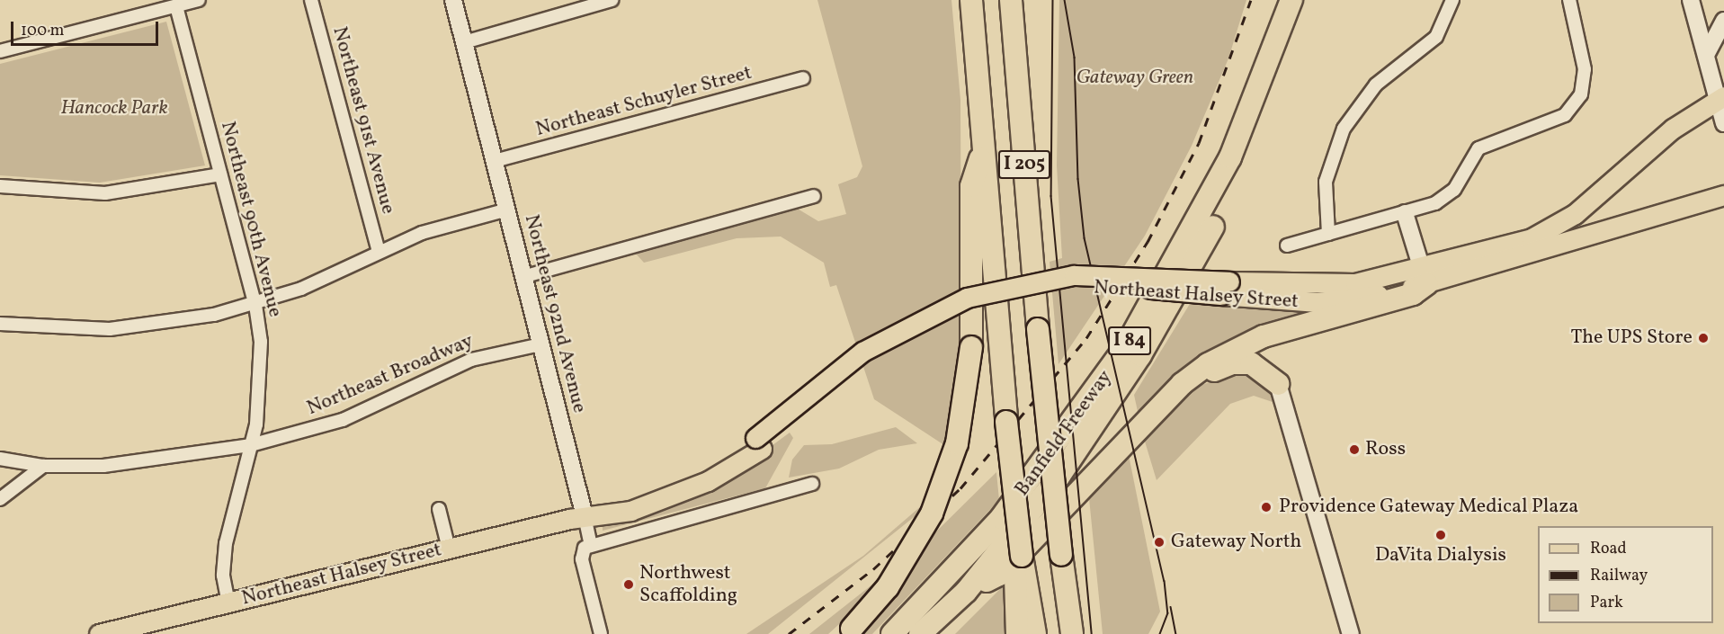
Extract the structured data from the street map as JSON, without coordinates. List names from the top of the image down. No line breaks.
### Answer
{"streets":{"highway":["I 205","I 84","Banfield Freeway"],"main road":["Northeast Halsey Street"],"street":["Northeast Schuyler Street","Northeast 91st Avenue","Northeast 90th Avenue","Northeast 92nd Avenue","Northeast Broadway"]},"crossings":[["Northeast Schuyler Street","Northeast 92nd Avenue"],["Northeast 90th Avenue","Northeast Halsey Street"],["Northeast 90th Avenue","Northeast Broadway"],["Northeast Halsey Street","Northeast 92nd Avenue"],["Northeast 92nd Avenue","Northeast Broadway"]],"parks":["Gateway Green","Hancock Park"],"places":["The UPS Store","Ross","Providence Gateway Medical Plaza","DaVita Dialysis","Gateway North","Northwest Scaffolding"],"legend":["Road","Railway","Park"],"scale_bar":"100 m"}
